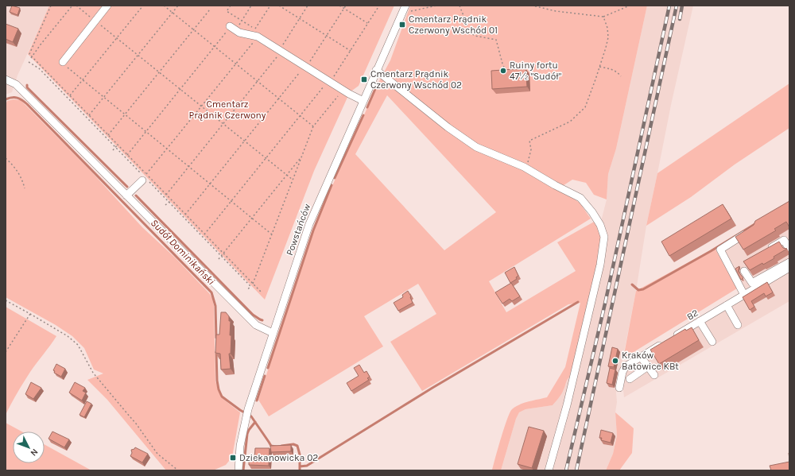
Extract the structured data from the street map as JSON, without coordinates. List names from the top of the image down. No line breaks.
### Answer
{"streets":{"street":["Powstańców","B2"]},"water":["Sudół Dominikański"],"parks":["Cmentarz Prądnik Czerwony"],"places":{"transit":["Cmentarz Prądnik Czerwony Wschód 01","Cmentarz Prądnik Czerwony Wschód 02","Dziekanowicka 02"],"other":["Ruiny fortu 47½ \"Sudół\"","Kraków Batowice KBt"]},"north":"bottom right"}
